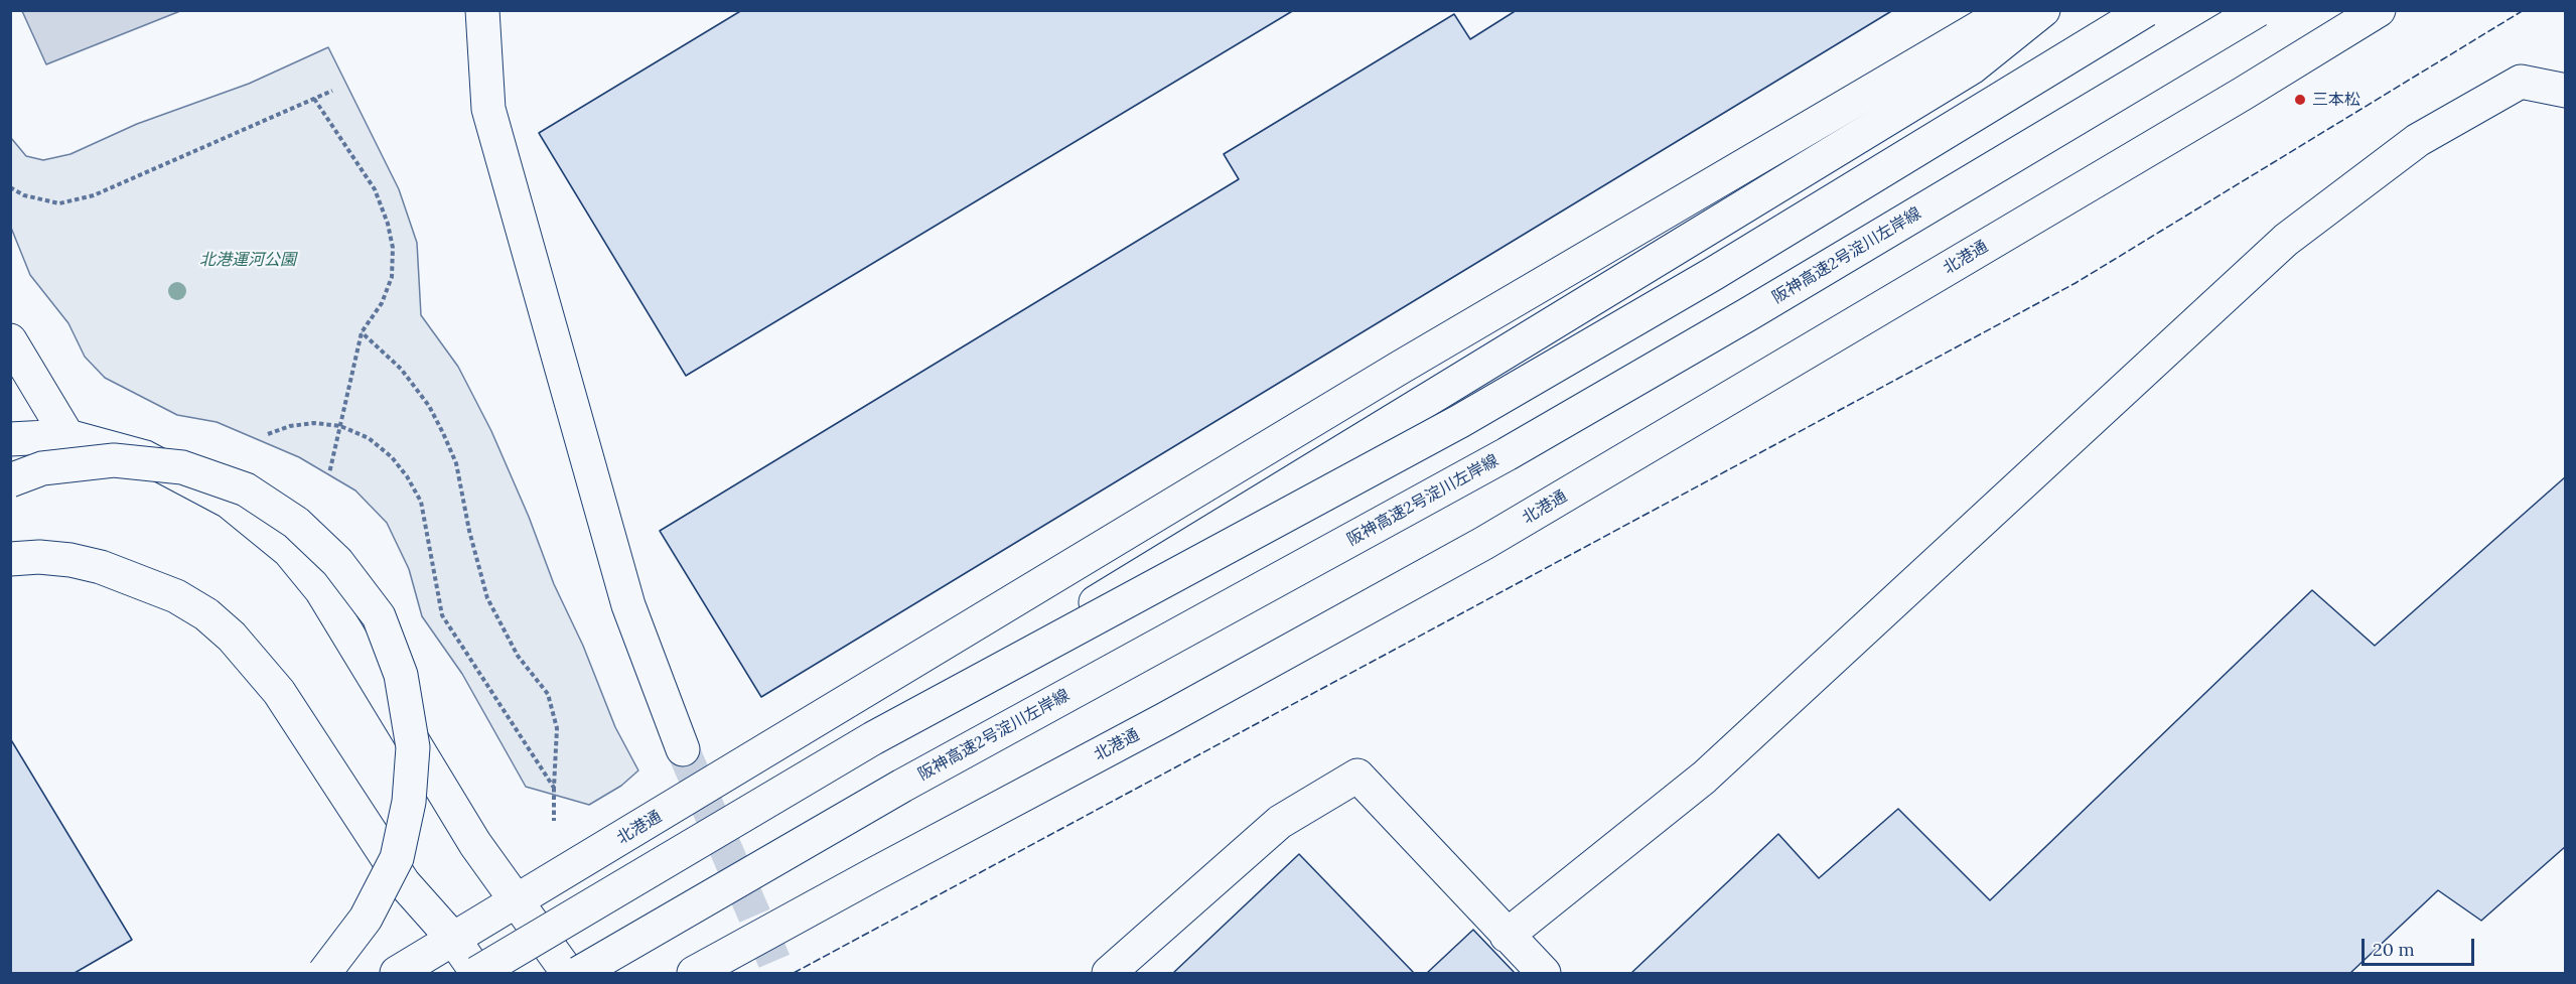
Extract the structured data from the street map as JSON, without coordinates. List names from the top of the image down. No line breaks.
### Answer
{"streets":{"main road":["阪神高速2号淀川左岸線","北港通"]},"parks":["北港運河公園"],"places":["三本松"],"scale_bar":"20 m"}
